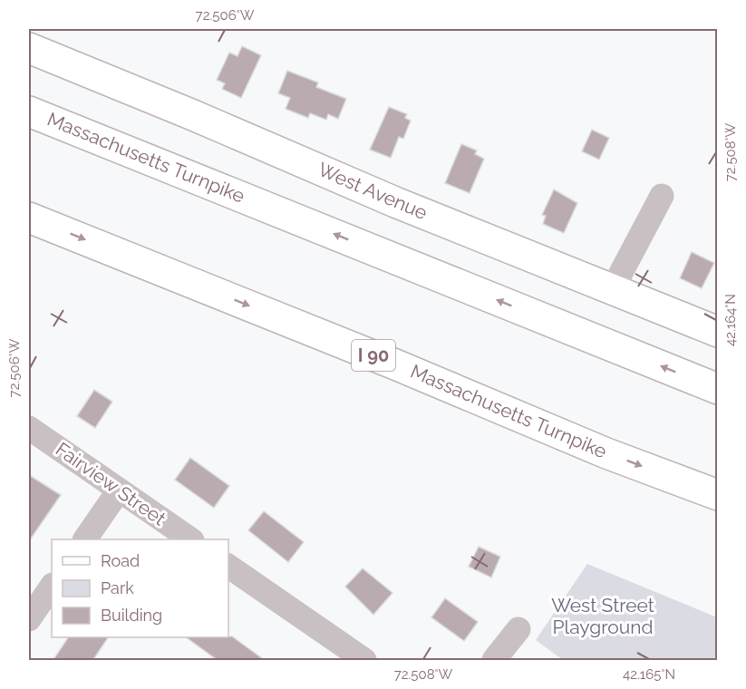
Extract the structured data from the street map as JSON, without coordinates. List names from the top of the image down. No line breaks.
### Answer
{"streets":{"main road":["Massachusetts Turnpike","West Avenue","I 90"],"street":["Fairview Street"]},"parks":["West Street Playground"],"legend":["Road","Park","Building"],"coordinates":["72.506°W","72.508°W","42.164°N","42.165°N"]}
